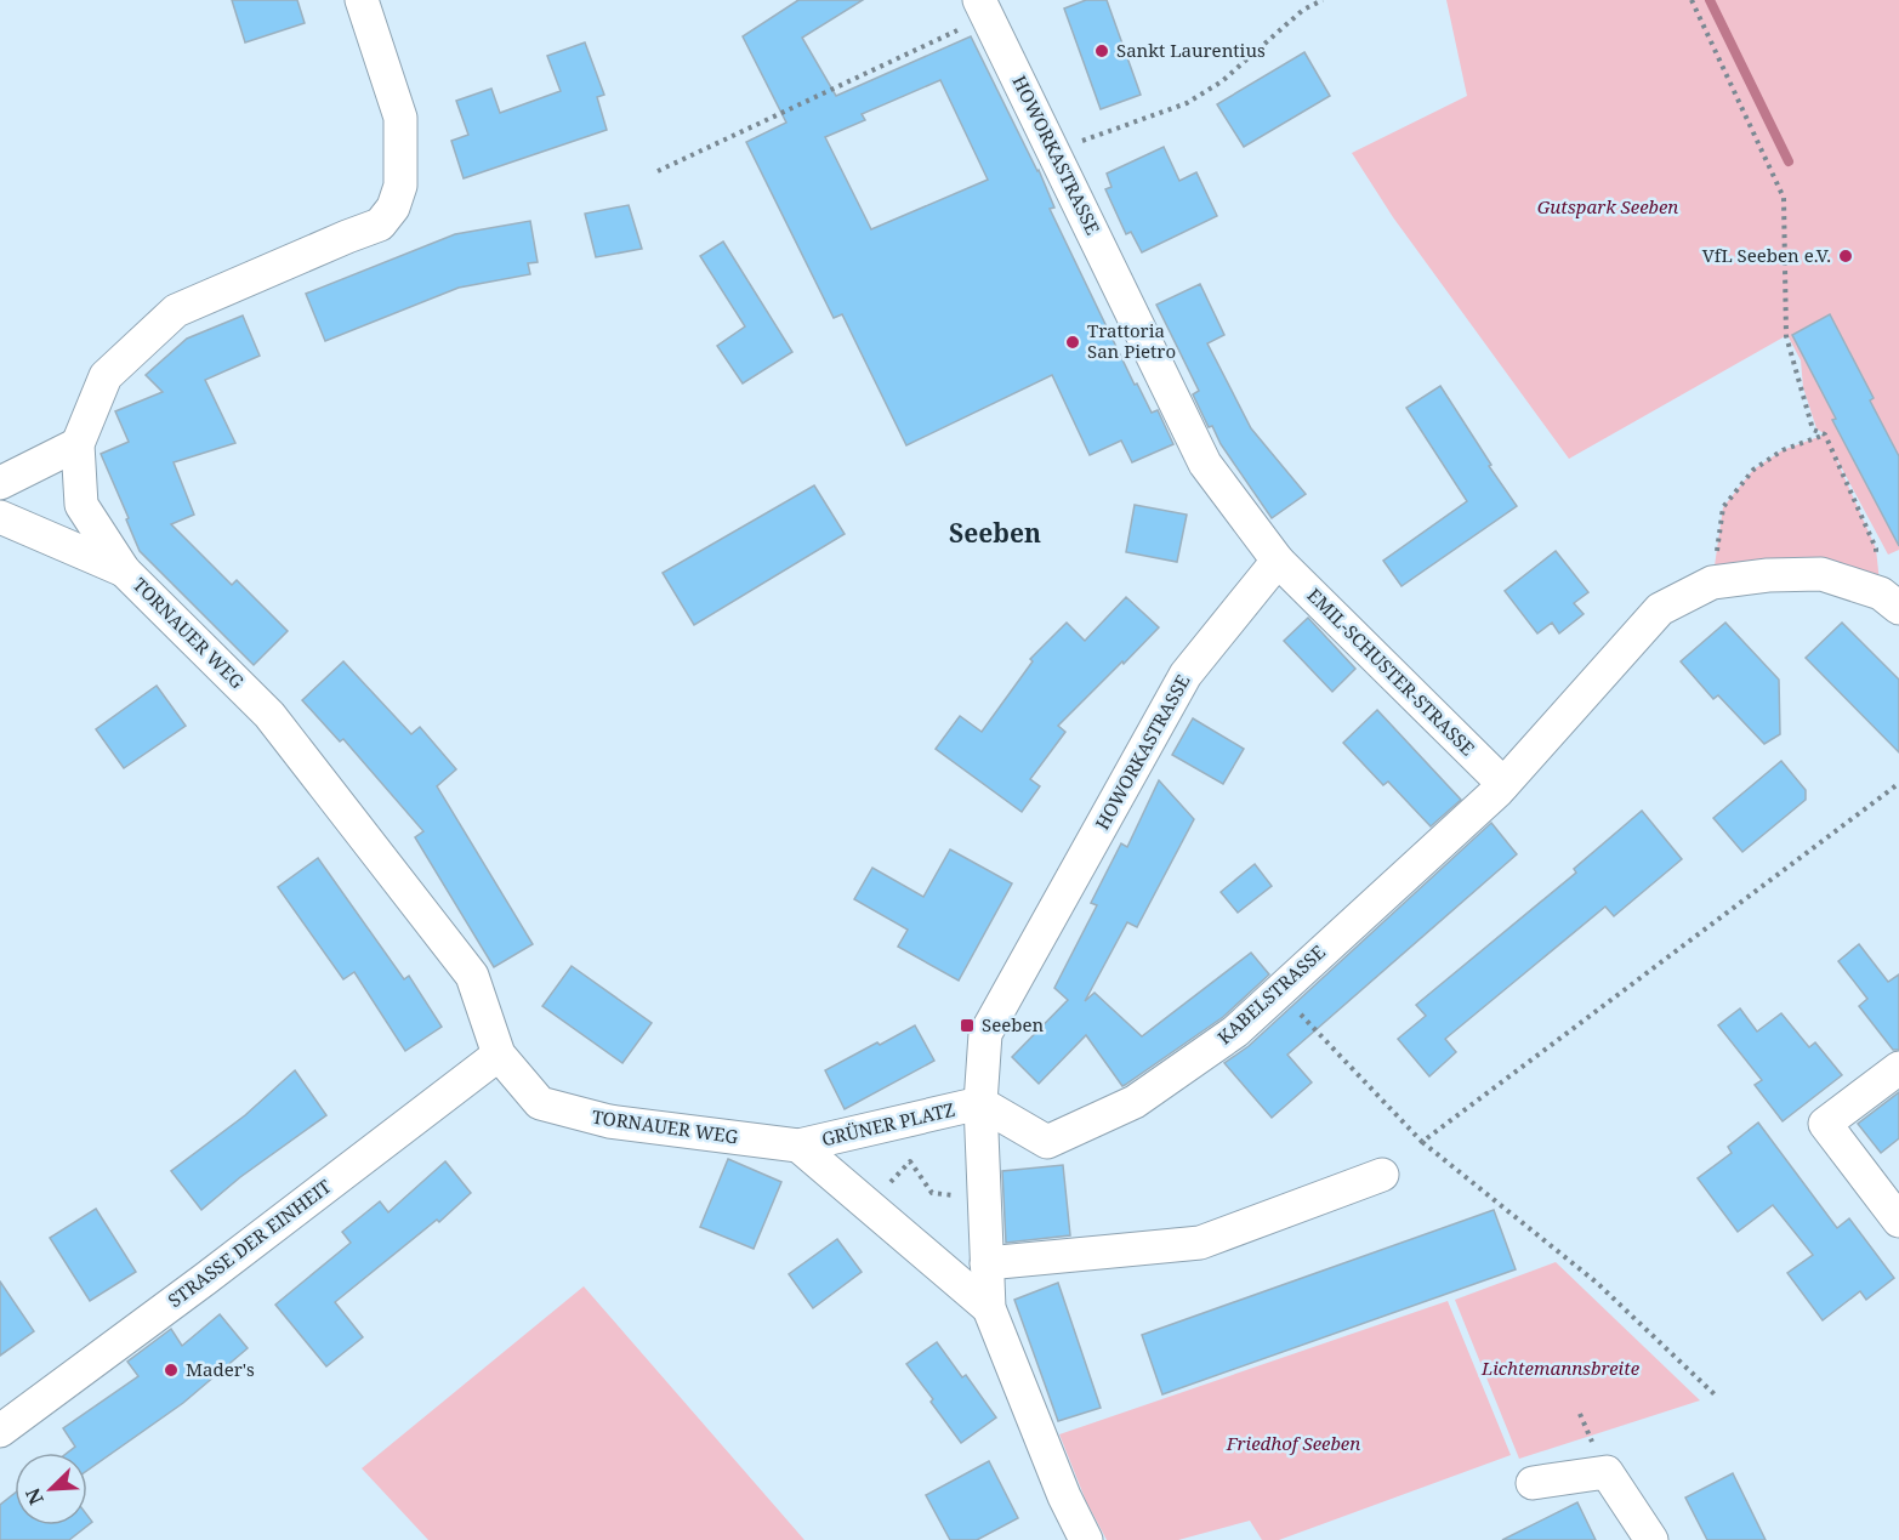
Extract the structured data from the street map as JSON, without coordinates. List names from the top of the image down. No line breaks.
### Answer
{"streets":{"street":["HOWORKASTRASSE","TORNAUER WEG","EMIL-SCHUSTER-STRASSE","KABELSTRASSE","GRÜNER PLATZ","STRASSE DER EINHEIT"]},"crossings":[["HOWORKASTRASSE","EMIL-SCHUSTER-STRASSE"],["HOWORKASTRASSE","KABELSTRASSE"],["HOWORKASTRASSE","GRÜNER PLATZ"],["TORNAUER WEG","GRÜNER PLATZ"],["TORNAUER WEG","STRASSE DER EINHEIT"],["EMIL-SCHUSTER-STRASSE","KABELSTRASSE"],["KABELSTRASSE","GRÜNER PLATZ"]],"districts":["Seeben"],"parks":["Gutspark Seeben","Lichtemannsbreite","Friedhof Seeben"],"places":{"other":["Sankt Laurentius","VfL Seeben e.V.","Trattoria San Pietro","Mader's"],"transit":["Seeben"]},"north":"bottom left"}
